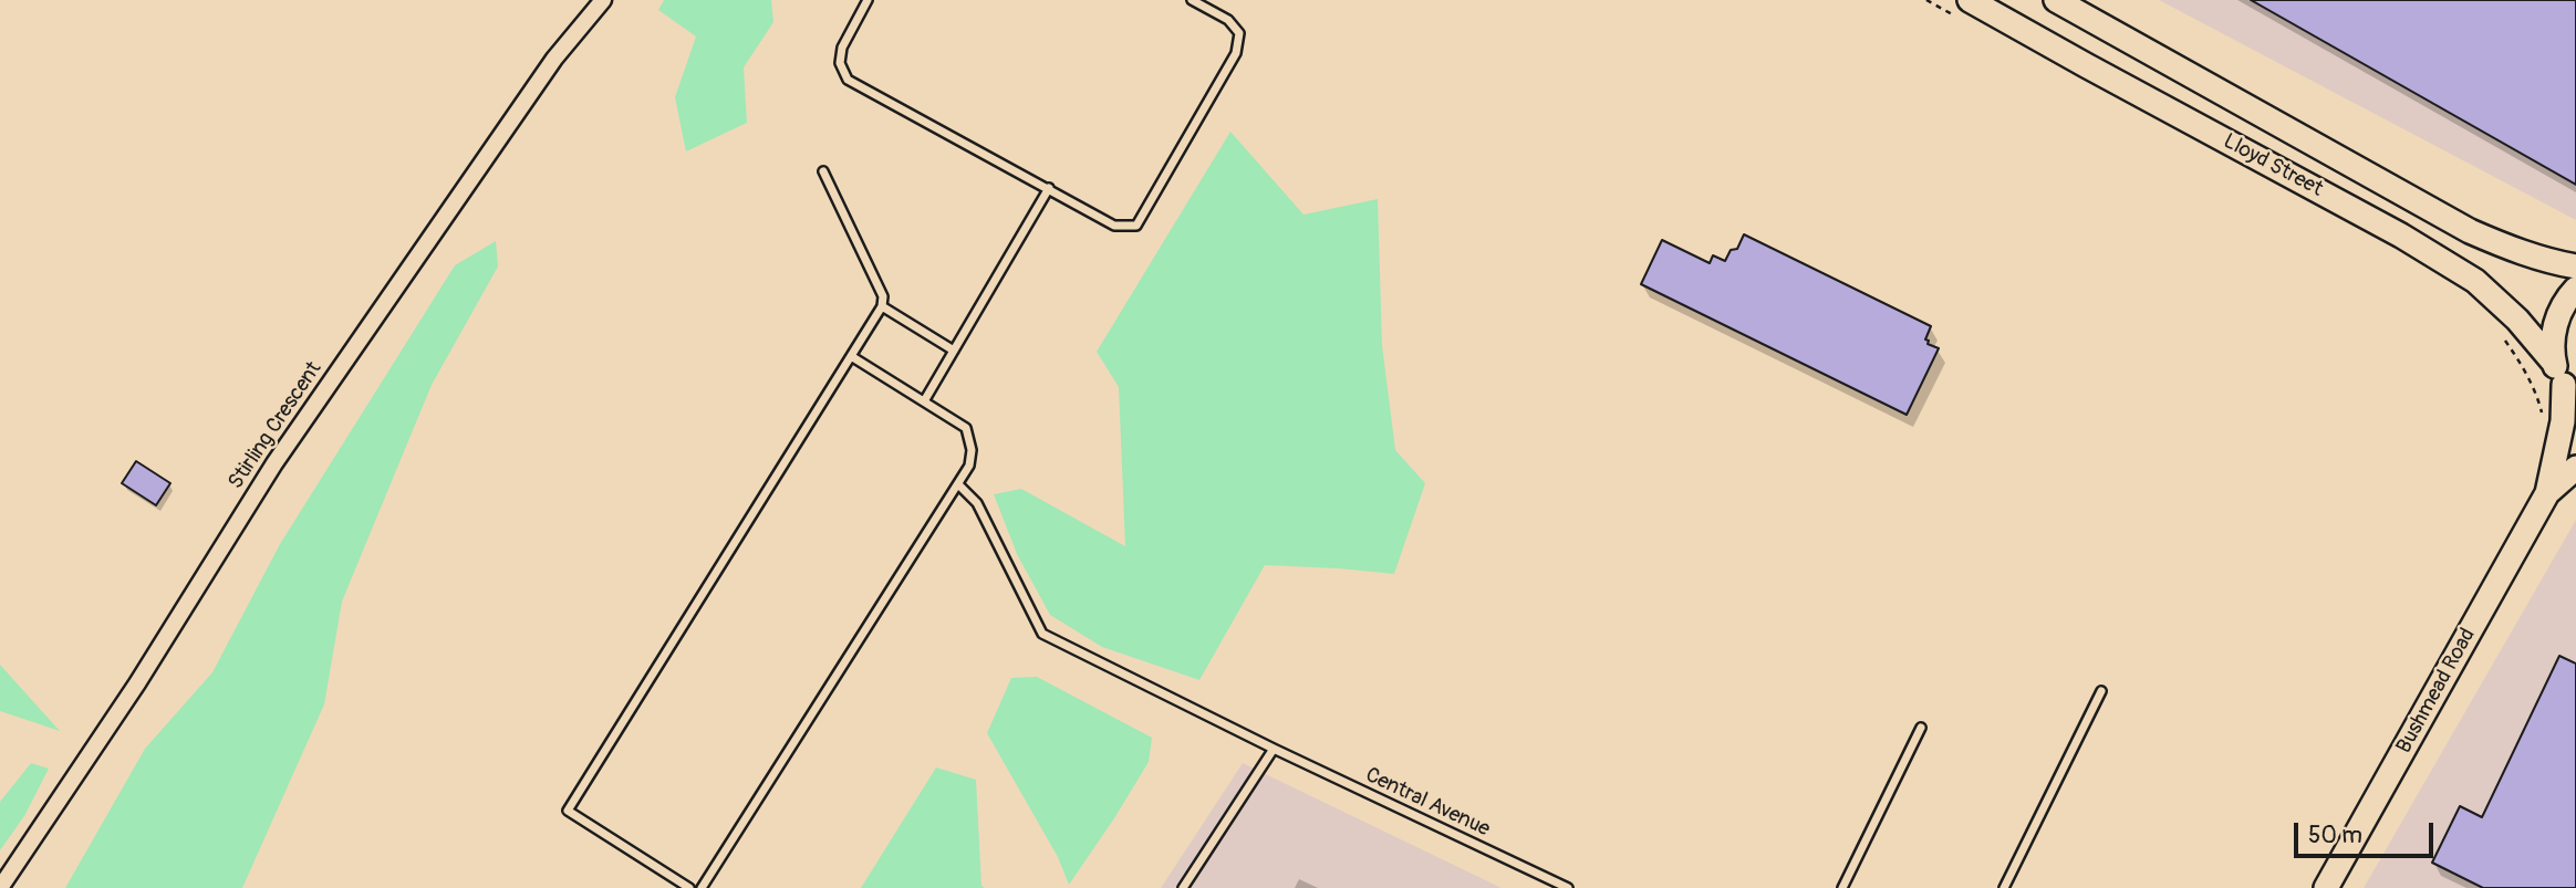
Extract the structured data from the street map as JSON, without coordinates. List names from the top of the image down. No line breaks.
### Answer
{"streets":{"main road":["Lloyd Street","Bushmead Road"],"street":["Stirling Crescent"],"lane":["Central Avenue"]},"scale_bar":"50 m"}
